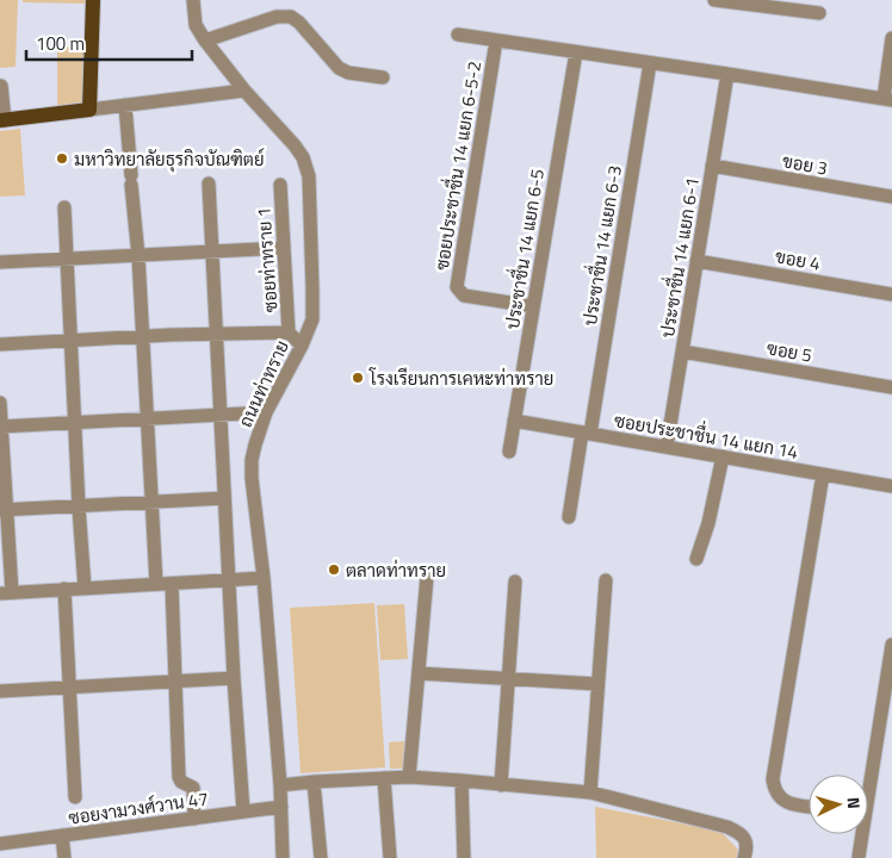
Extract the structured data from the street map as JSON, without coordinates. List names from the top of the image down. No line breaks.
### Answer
{"streets":{"street":["ขอย 3","ซอยประชาชื่น 14 แยก 6-5-2","ประชาชื่น 14 แยก 6-3","ประชาชื่น 14 แยก 6-5","ประชาชื่น 14 แยก 6-1","ซอยท่าทราย 1","ขอย 4","ฃอย 5","ถนนท่าทราย","ซอยประชาชื่น 14 แยก 14","ซอยงามวงศ์วาน 47"]},"crossings":[["ขอย 3","ประชาชื่น 14 แยก 6-1"],["ซอยประชาชื่น 14 แยก 6-5-2","ประชาชื่น 14 แยก 6-5"],["ประชาชื่น 14 แยก 6-3","ซอยประชาชื่น 14 แยก 14"],["ประชาชื่น 14 แยก 6-5","ซอยประชาชื่น 14 แยก 14"],["ประชาชื่น 14 แยก 6-1","ขอย 4"],["ประชาชื่น 14 แยก 6-1","ฃอย 5"],["ประชาชื่น 14 แยก 6-1","ซอยประชาชื่น 14 แยก 14"],["ถนนท่าทราย","ซอยงามวงศ์วาน 47"]],"places":["มหาวิทยาลัยธุรกิจบัณฑิตย์","โรงเรียนการเคหะท่าทราย","ตลาดท่าทราย"],"scale_bar":"100 m","north":"right"}
